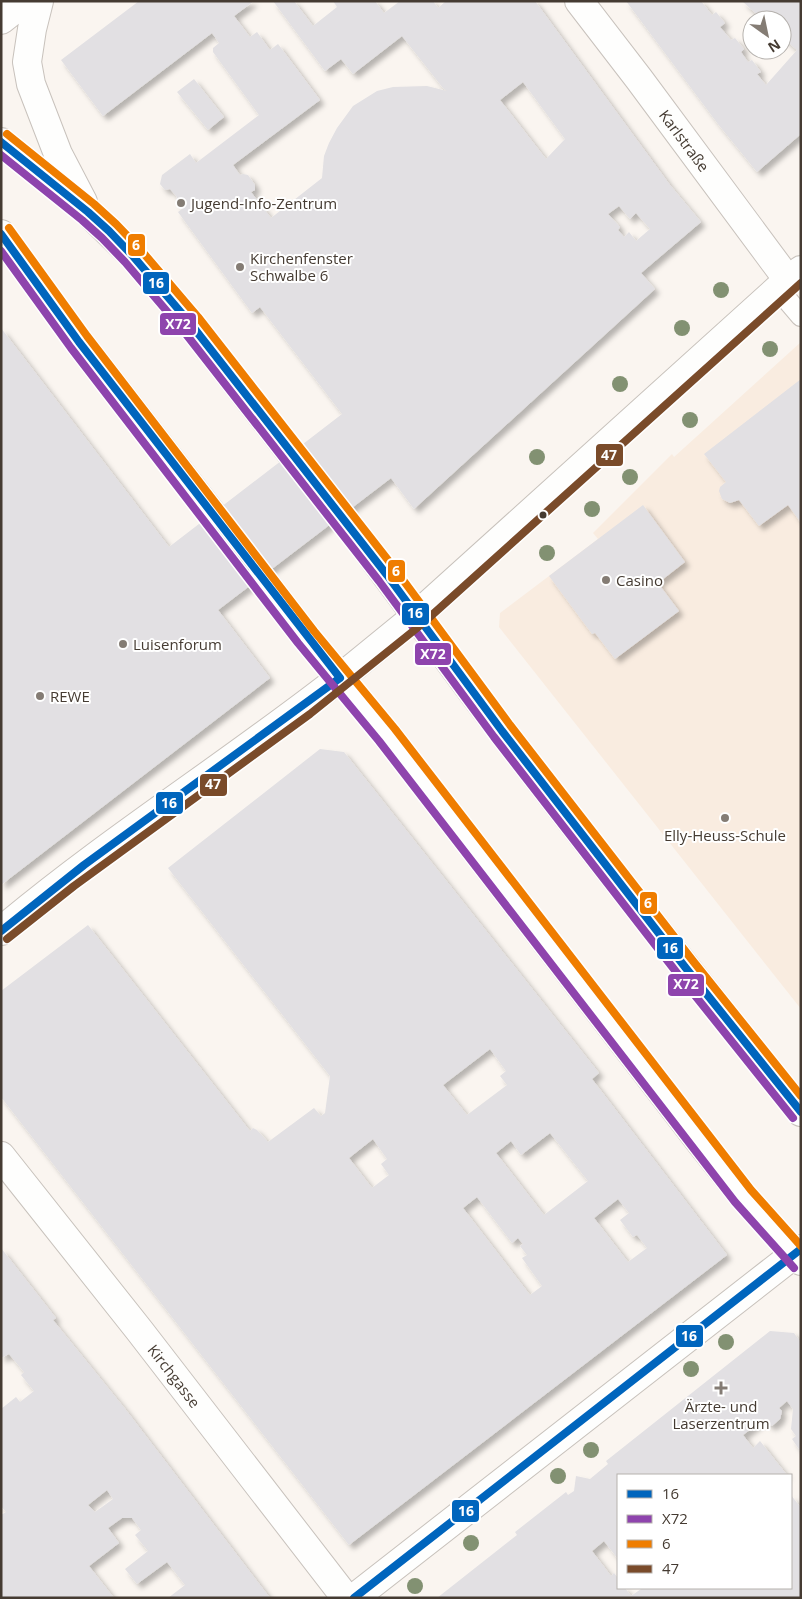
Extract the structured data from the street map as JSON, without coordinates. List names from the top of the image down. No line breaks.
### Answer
{"streets":{"main road":["Karlstraße","Kirchgasse"]},"places":{"other":["Jugend-Info-Zentrum","Kirchenfenster Schwalbe 6","Casino","Luisenforum","REWE","Elly-Heuss-Schule"],"health":["Ärzte- und Laserzentrum"]},"lines":["transit line 6","transit line 16","transit line X72","transit line 47"],"legend":["16","X72","6","47"],"north":"bottom right"}
